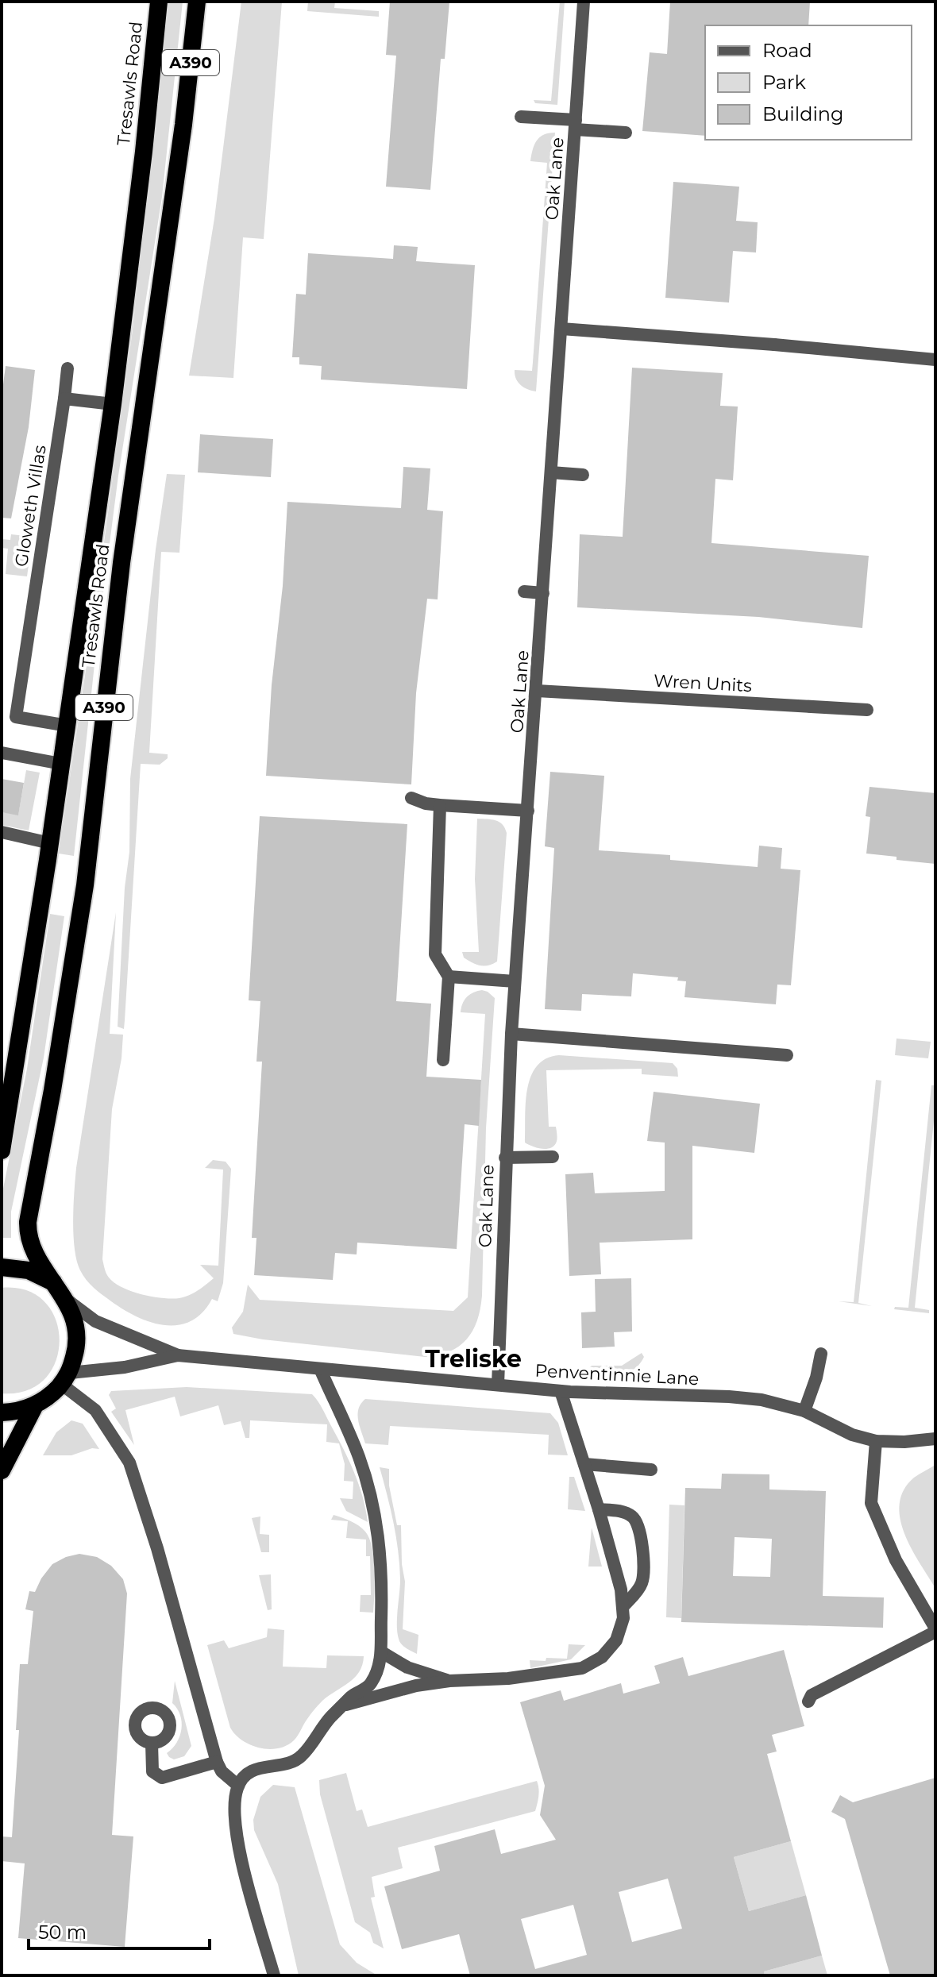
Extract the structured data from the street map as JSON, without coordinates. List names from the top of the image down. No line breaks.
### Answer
{"streets":{"highway":["A390","Tresawls Road"],"street":["Oak Lane","Gloweth Villas","Wren Units","Penventinnie Lane"]},"crossings":[["A390","Tresawls Road"],["A390","Penventinnie Lane"],["Tresawls Road","Gloweth Villas"],["Oak Lane","Wren Units"],["Oak Lane","Penventinnie Lane"]],"districts":["Treliske"],"legend":["Road","Park","Building"],"scale_bar":"50 m"}
